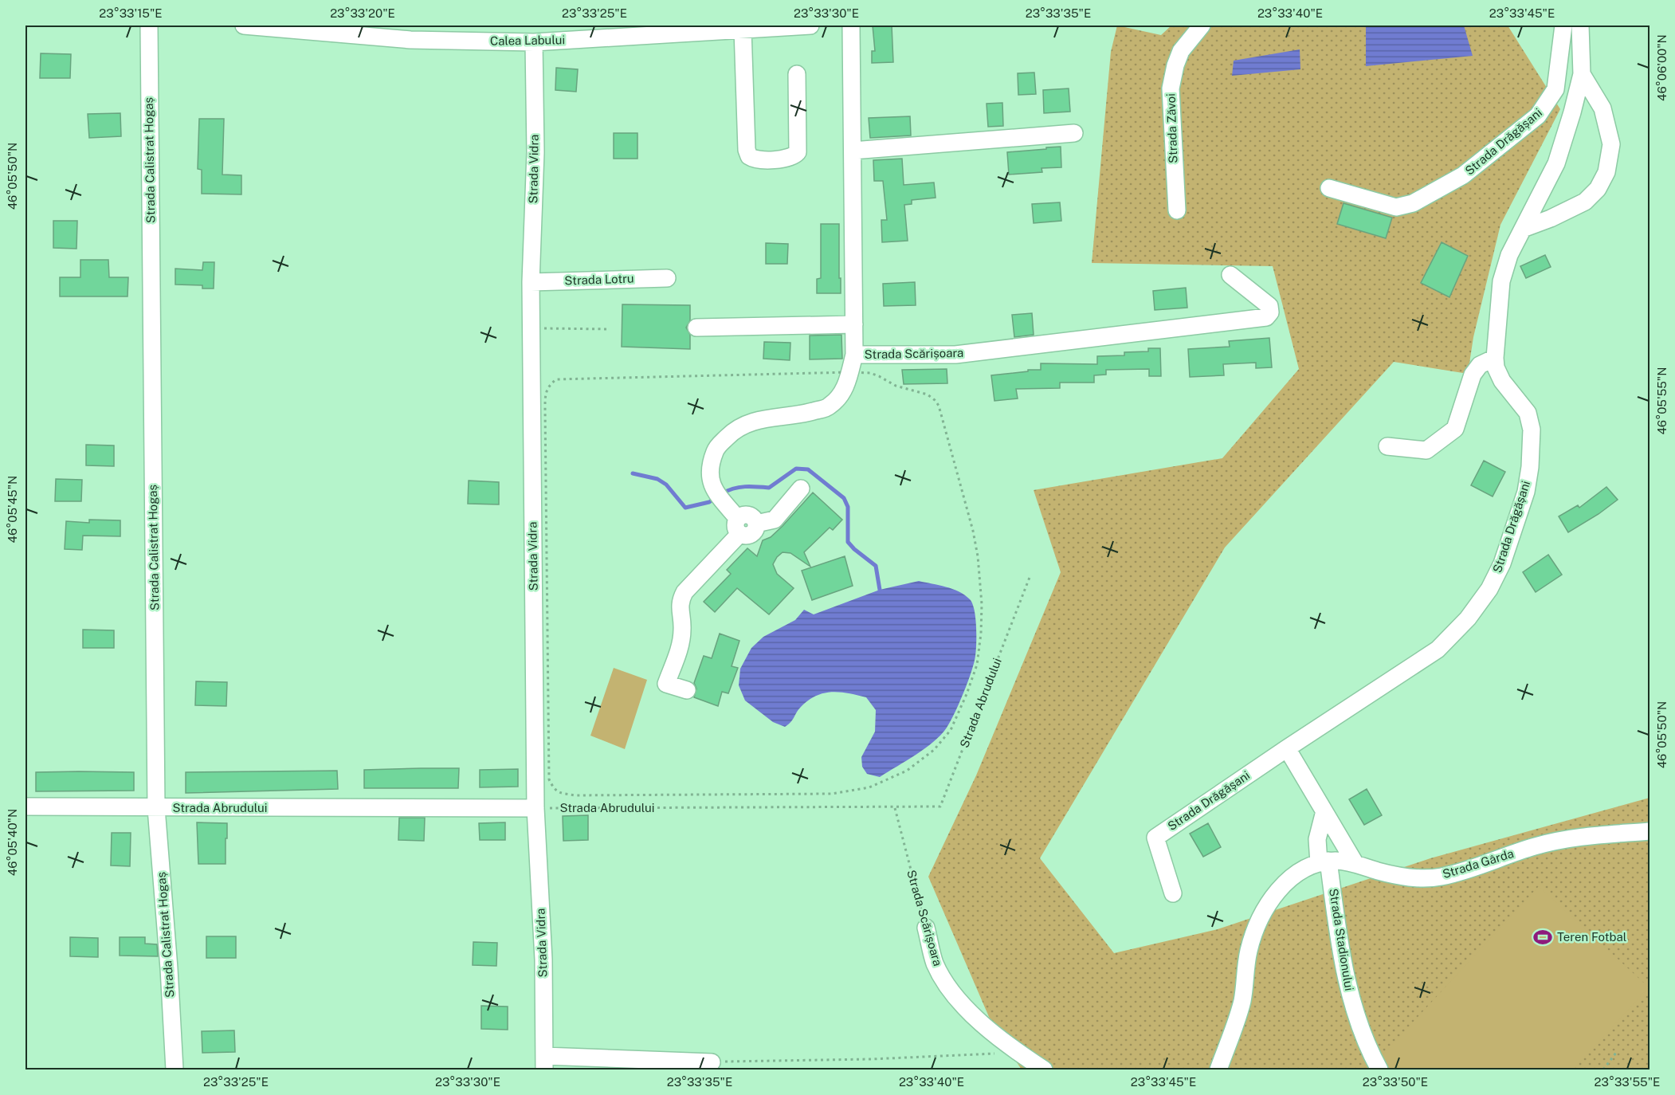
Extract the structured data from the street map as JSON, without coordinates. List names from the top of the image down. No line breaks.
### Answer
{"streets":{"street":["Calea Labului","Strada Zăvoi","Strada Drăgășani","Strada Calistrat Hogaș","Strada Vidra","Strada Lotru","Strada Scărișoara","Strada Abrudului","Strada Gârda","Strada Stadionului"]},"crossings":[["Calea Labului","Strada Vidra"],["Strada Calistrat Hogaș","Strada Abrudului"],["Strada Vidra","Strada Lotru"],["Strada Vidra","Strada Abrudului"],["Strada Scărișoara","Strada Abrudului"],["Strada Gârda","Strada Stadionului"]],"places":{"sports":["Teren Fotbal"]},"coordinates":["23°33'15\"E","23°33'20\"E","23°33'25\"E","23°33'30\"E","23°33'35\"E","23°33'40\"E","23°33'45\"E","46°06'00\"N","46°05'50\"N","46°05'55\"N","46°05'45\"N","46°05'40\"N","23°33'50\"E","23°33'55\"E"]}
